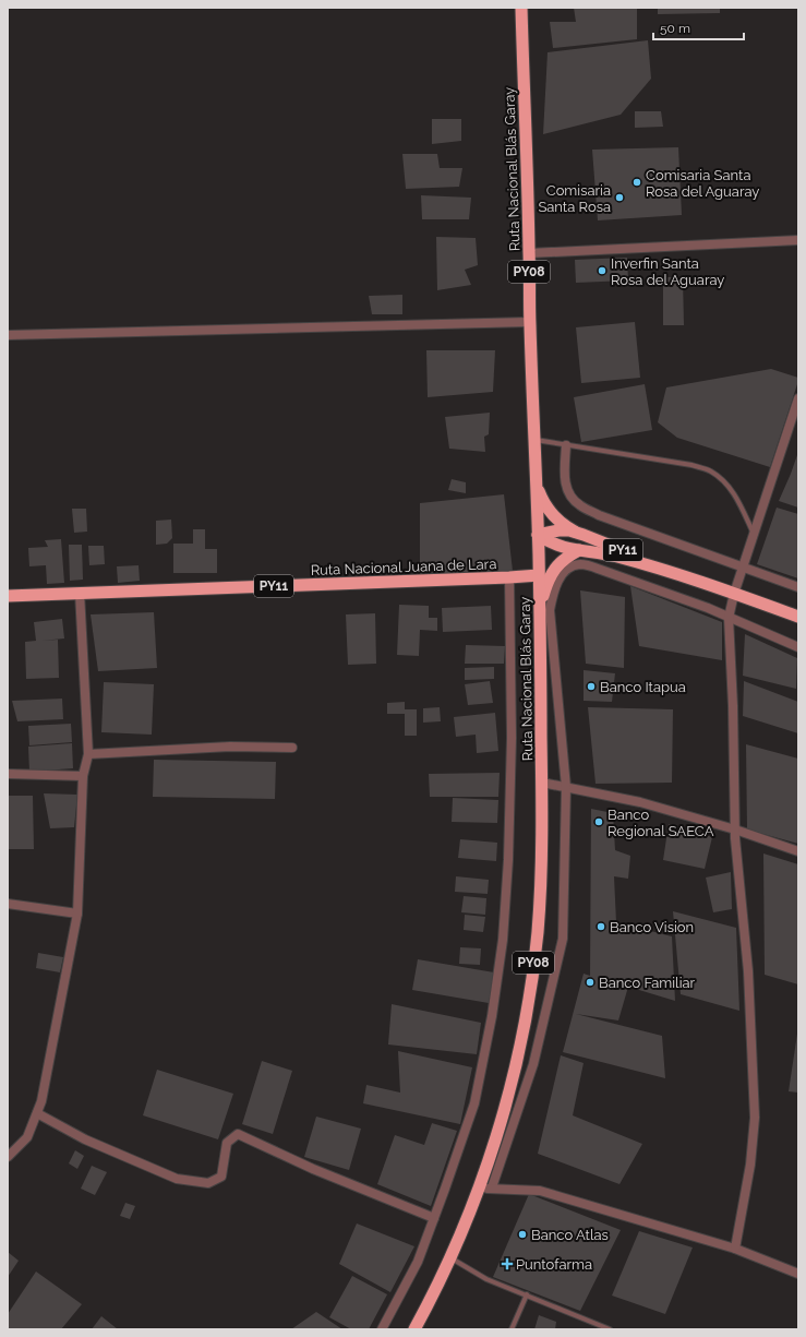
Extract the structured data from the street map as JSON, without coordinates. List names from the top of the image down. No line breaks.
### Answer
{"streets":{"highway":["Ruta Nacional Blás Garay","PY08","PY11","Ruta Nacional Juana de Lara"]},"crossings":[["Ruta Nacional Blás Garay","PY11"],["Ruta Nacional Blás Garay","Ruta Nacional Juana de Lara"]],"places":{"other":["Comisaria Santa Rosa del Aguaray","Comisaria Santa Rosa","Inverfin Santa Rosa del Aguaray","Banco Itapua","Banco Regional SAECA","Banco Vision","Banco Familiar","Banco Atlas"],"health":["Puntofarma"]},"scale_bar":"50 m"}
